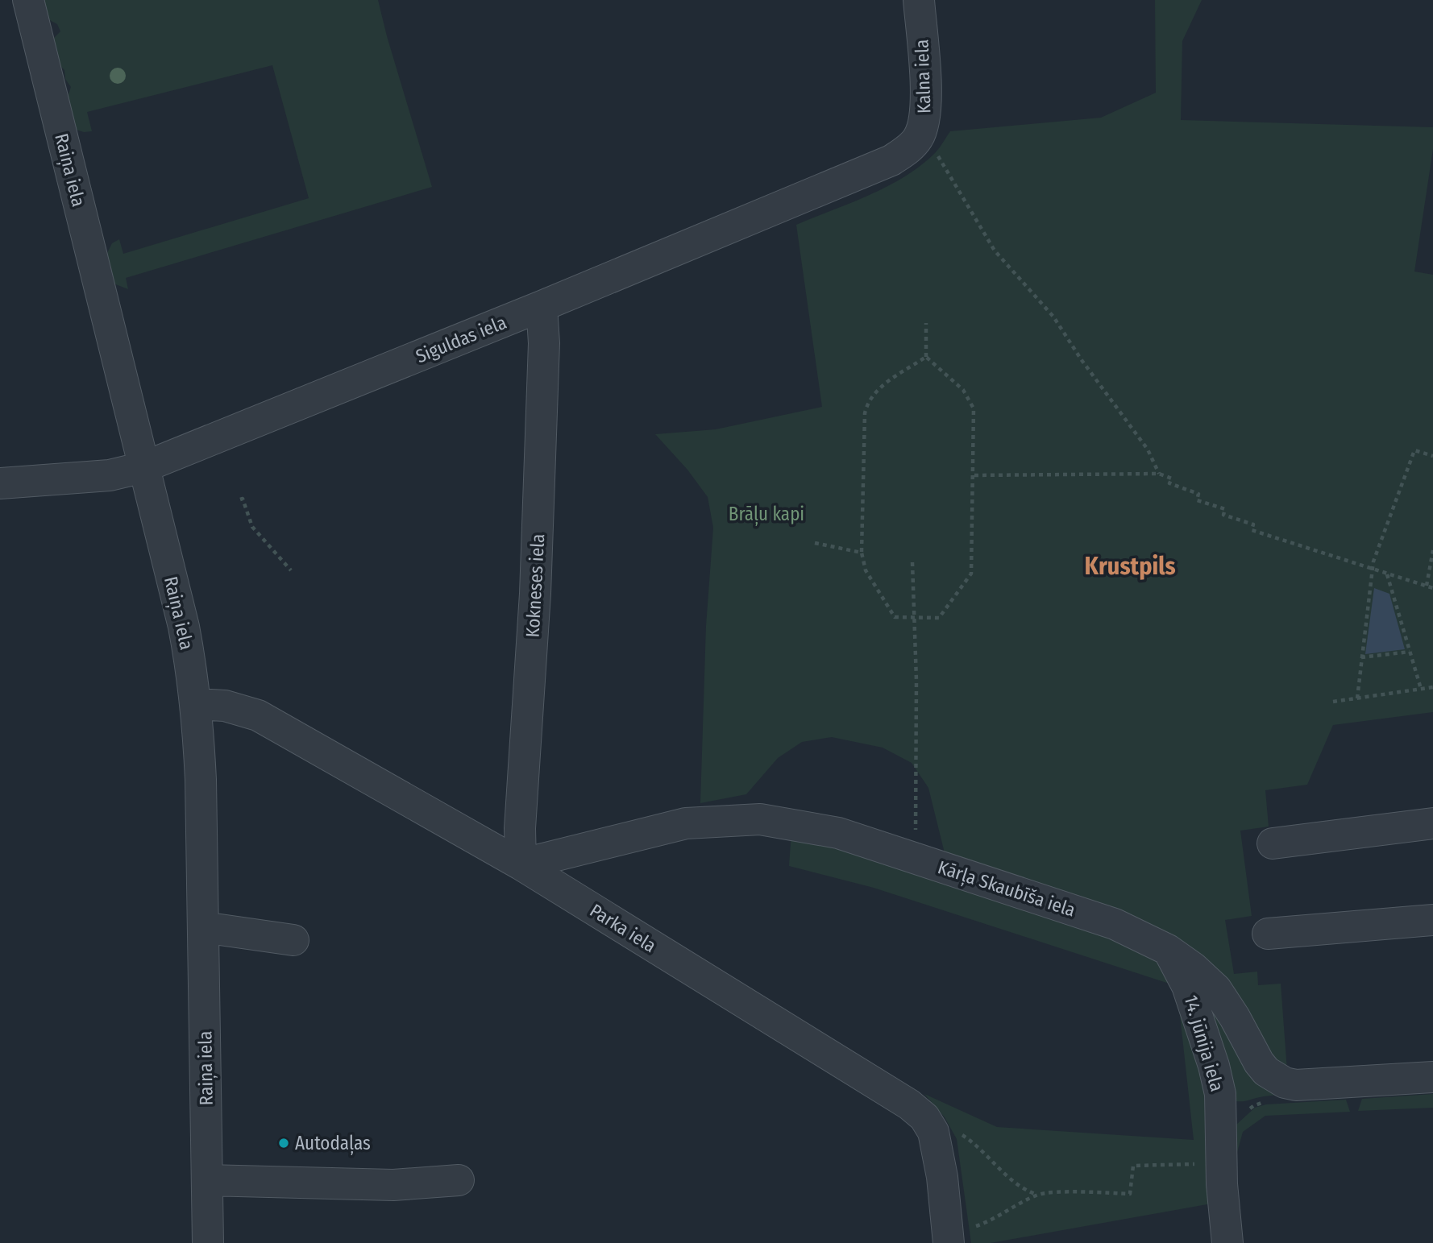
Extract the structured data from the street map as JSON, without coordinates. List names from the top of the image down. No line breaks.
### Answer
{"streets":{"street":["Kalna iela","Raiņa iela","Siguldas iela","Kokneses iela","Kārļa Skaubīša iela","Parka iela","14. jūnija iela"]},"crossings":[["Kalna iela","Siguldas iela"],["Raiņa iela","Siguldas iela"],["Raiņa iela","Parka iela"],["Siguldas iela","Kokneses iela"],["Kokneses iela","Kārļa Skaubīša iela"],["Kokneses iela","Parka iela"],["Kārļa Skaubīša iela","Parka iela"],["Kārļa Skaubīša iela","14. jūnija iela"]],"districts":["Krustpils"],"parks":["Brāļu kapi"],"places":["Autodaļas"]}
